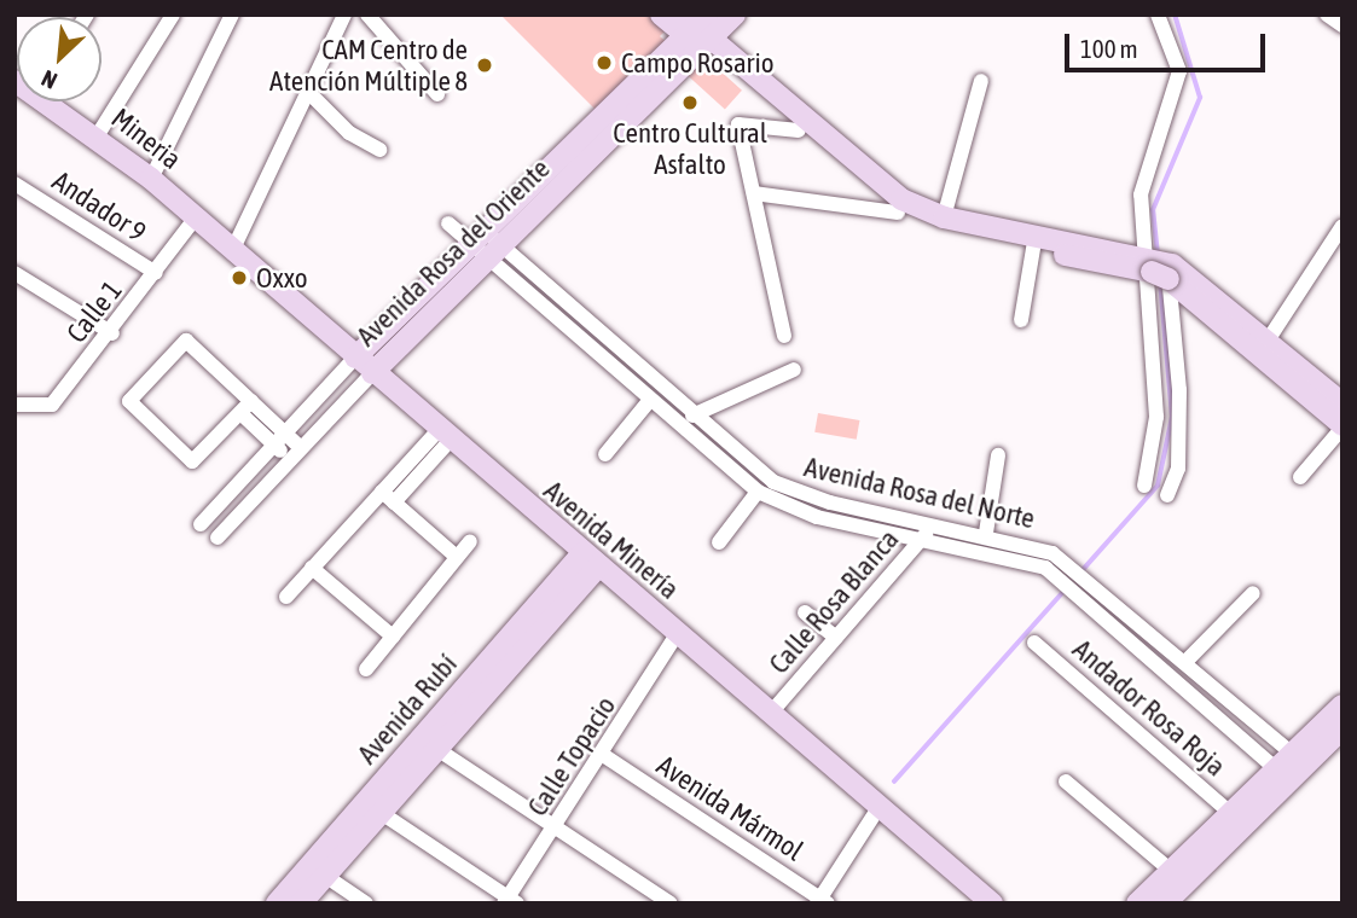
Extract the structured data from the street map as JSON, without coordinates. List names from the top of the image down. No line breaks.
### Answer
{"streets":{"street":["Mineria","Andador 9","Avenida Rosa del Oriente","Calle 1","Avenida Rosa del Norte","Avenida Minería","Calle Rosa Blanca","Andador Rosa Roja","Avenida Rubí","Calle Topacio","Avenida Mármol"]},"crossings":[["Mineria","Calle 1"],["Mineria","Avenida Minería"],["Andador 9","Calle 1"],["Avenida Rosa del Oriente","Avenida Rosa del Norte"],["Avenida Rosa del Oriente","Avenida Minería"],["Calle 1","Avenida Minería"],["Avenida Rosa del Norte","Calle Rosa Blanca"],["Avenida Minería","Calle Rosa Blanca"],["Avenida Minería","Avenida Rubí"],["Avenida Minería","Calle Topacio"],["Calle Topacio","Avenida Mármol"]],"places":["Campo Rosario","CAM Centro de Atención Múltiple 8","Centro Cultural Asfalto","Oxxo"],"scale_bar":"100 m","north":"bottom left"}
